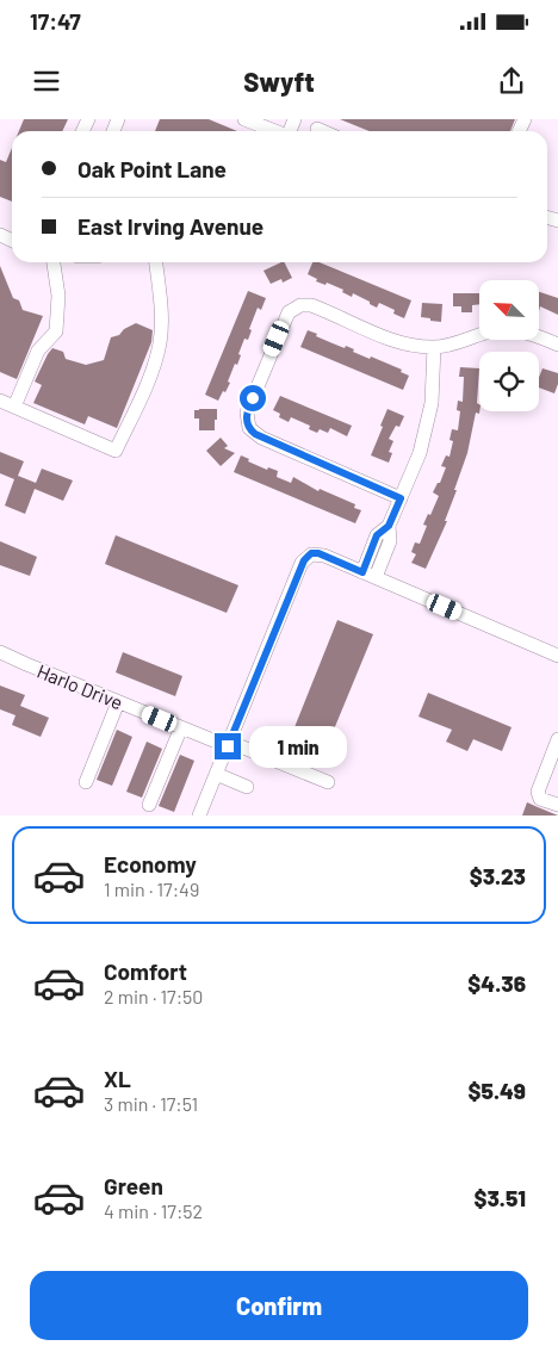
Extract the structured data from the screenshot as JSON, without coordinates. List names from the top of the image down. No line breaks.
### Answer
{"streets":{"street":["Harlo Drive"]},"north":"top left","page":{"status":"17:47","header":"Swyft","banner":["Oak Point Lane","East Irving Avenue"],"bubble":"1 min","list":[{"name":"Economy","note":"1 min · 17:49","value":"$3.23"},{"name":"Comfort","note":"2 min · 17:50","value":"$4.36"},{"name":"XL","note":"3 min · 17:51","value":"$5.49"},{"name":"Green","note":"4 min · 17:52","value":"$3.51"}],"buttons":"Confirm"}}
